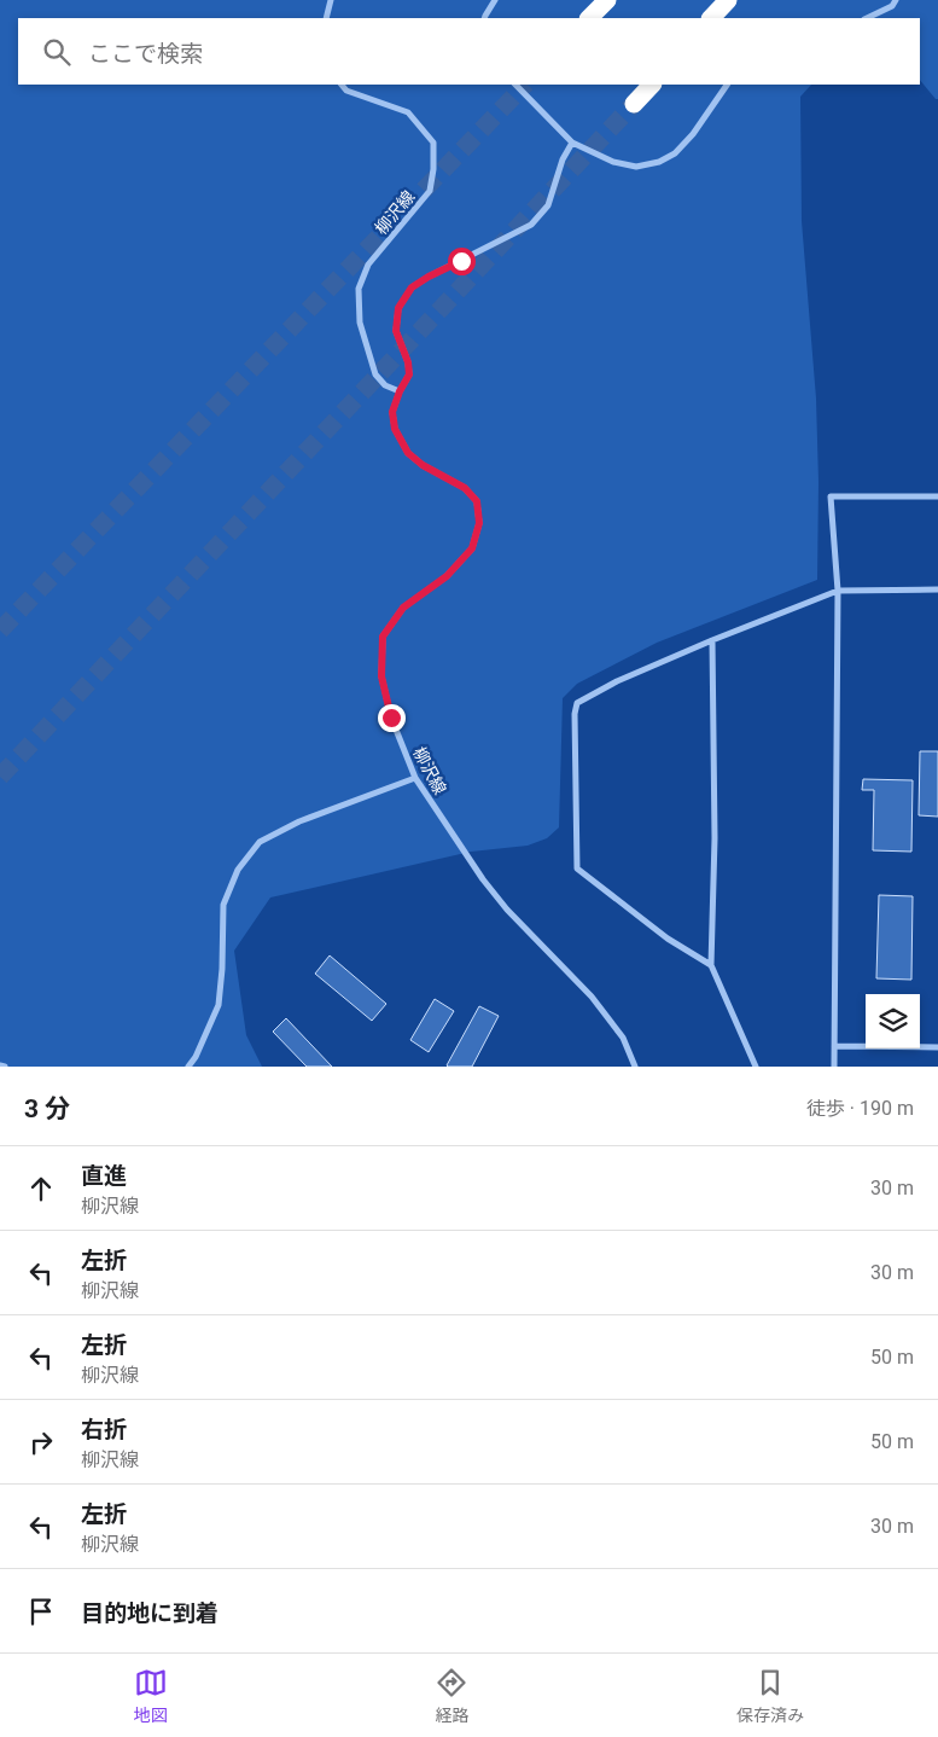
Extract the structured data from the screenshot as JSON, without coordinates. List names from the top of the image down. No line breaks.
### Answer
{"streets":{"street":["柳沢線"]},"page":{"search":"ここで検索","heading":["3 分","徒歩 · 190 m"],"list":[["直進","柳沢線","30 m"],["左折","柳沢線","30 m"],["左折","柳沢線","50 m"],["右折","柳沢線","50 m"],["左折","柳沢線","30 m"],"目的地に到着"],"nav":["地図","経路","保存済み"]}}
